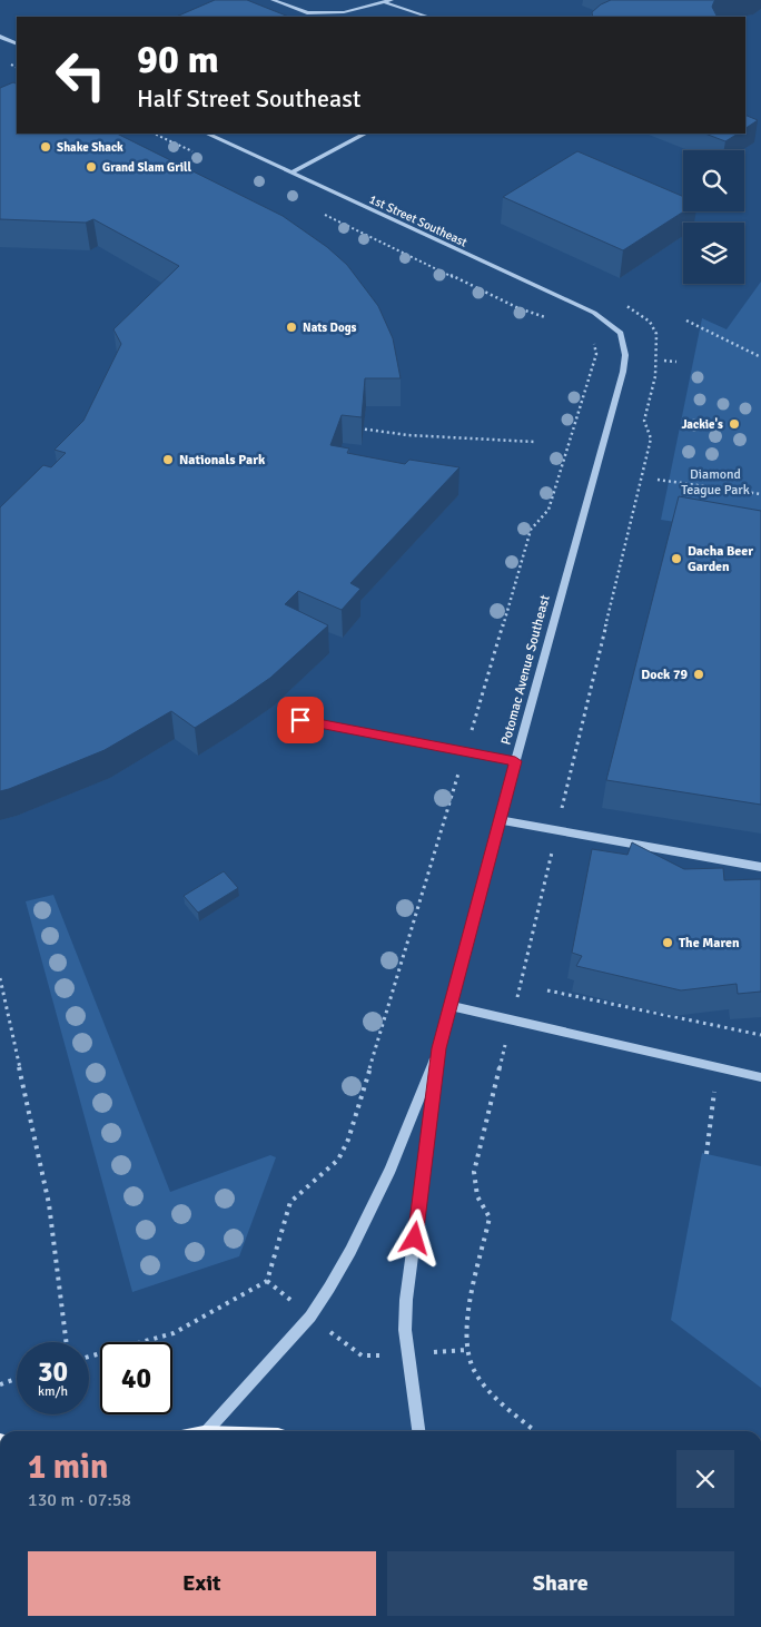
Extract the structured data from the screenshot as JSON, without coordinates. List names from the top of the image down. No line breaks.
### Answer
{"streets":{"street":["1st Street Southeast","Potomac Avenue Southeast"]},"crossings":[["1st Street Southeast","Potomac Avenue Southeast"]],"parks":["Diamond Teague Park"],"places":["Shake Shack","Grand Slam Grill","Nats Dogs","Jackie's","Nationals Park","Dacha Beer Garden","Dock 79","The Maren"],"page":{"turn":["90 m","Half Street Southeast"],"speed":"30 km/h","limit":"40","heading":["1 min","130 m · 07:58"],"buttons":["Exit","Share"]}}
